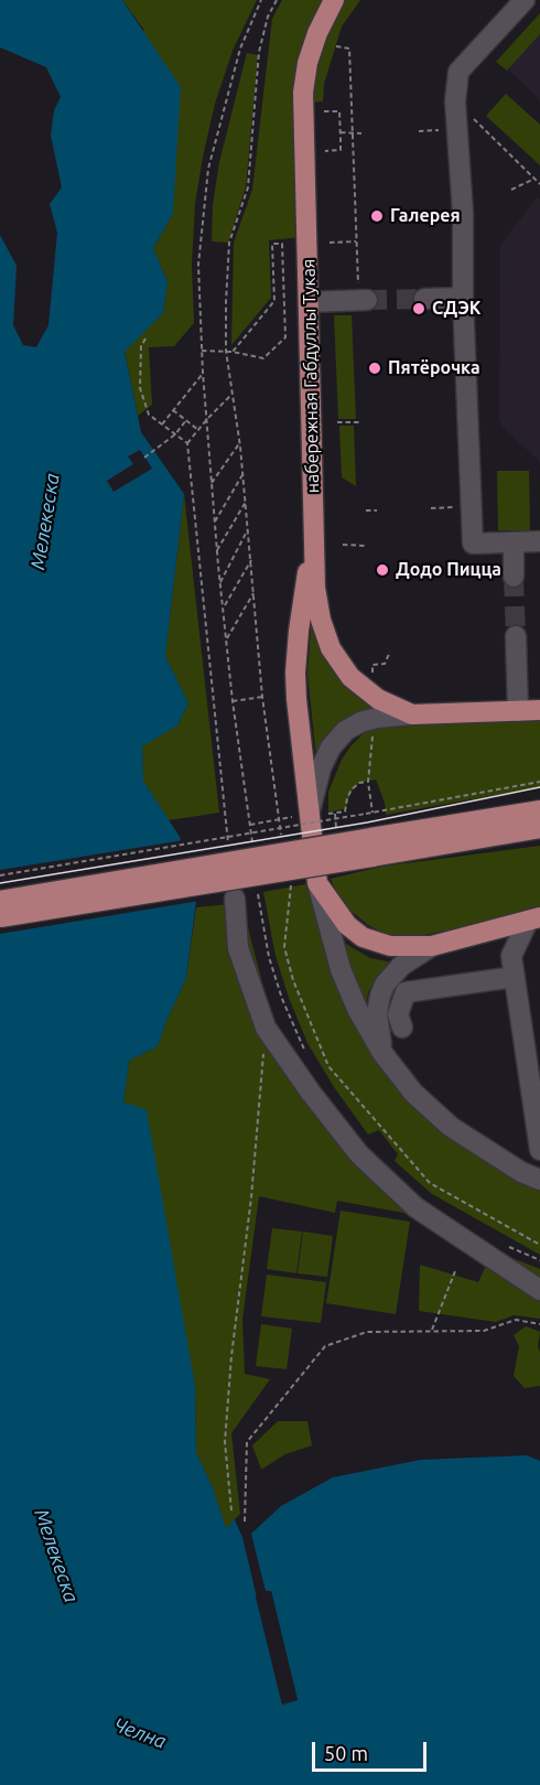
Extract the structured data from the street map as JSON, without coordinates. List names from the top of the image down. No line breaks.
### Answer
{"streets":{"main road":["набережная Габдуллы Тукая"]},"water":["Мелекеска","Челна"],"places":["Галерея","СДЭК","Пятёрочка","Додо Пицца"],"scale_bar":"50 m"}
